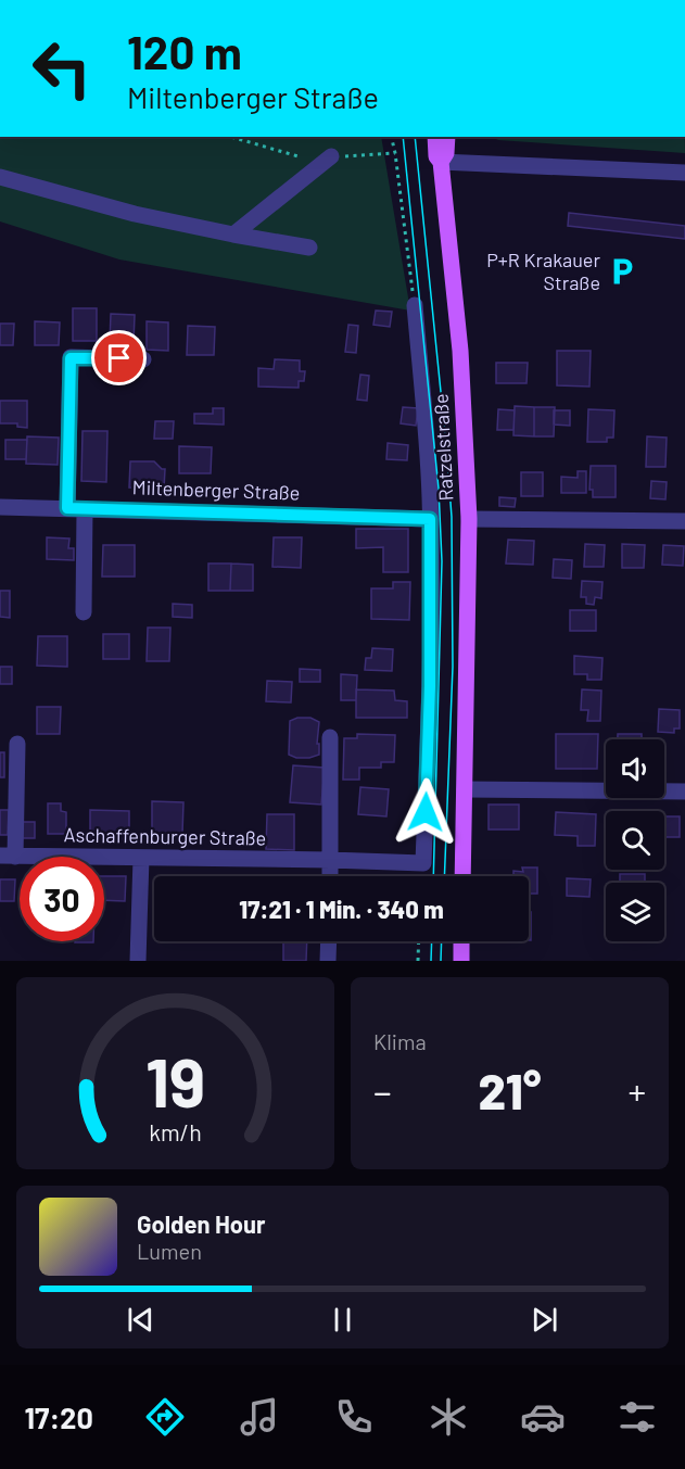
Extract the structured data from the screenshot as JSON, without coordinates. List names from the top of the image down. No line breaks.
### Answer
{"streets":{"main road":["Ratzelstraße"],"street":["Miltenberger Straße","Aschaffenburger Straße"]},"crossings":[["Miltenberger Straße","Aschaffenburger Straße"]],"places":{"parking":["P+R Krakauer Straße"]},"page":{"turn":["120 m","Miltenberger Straße"],"limit":"30","trip":"17:21 · 1 Min. · 340 m","tile":"Klima","heat":["−","21°","+"],"song":["Golden Hour","Lumen"],"tabs":"17:20","gauge":["19","km/h"]}}
